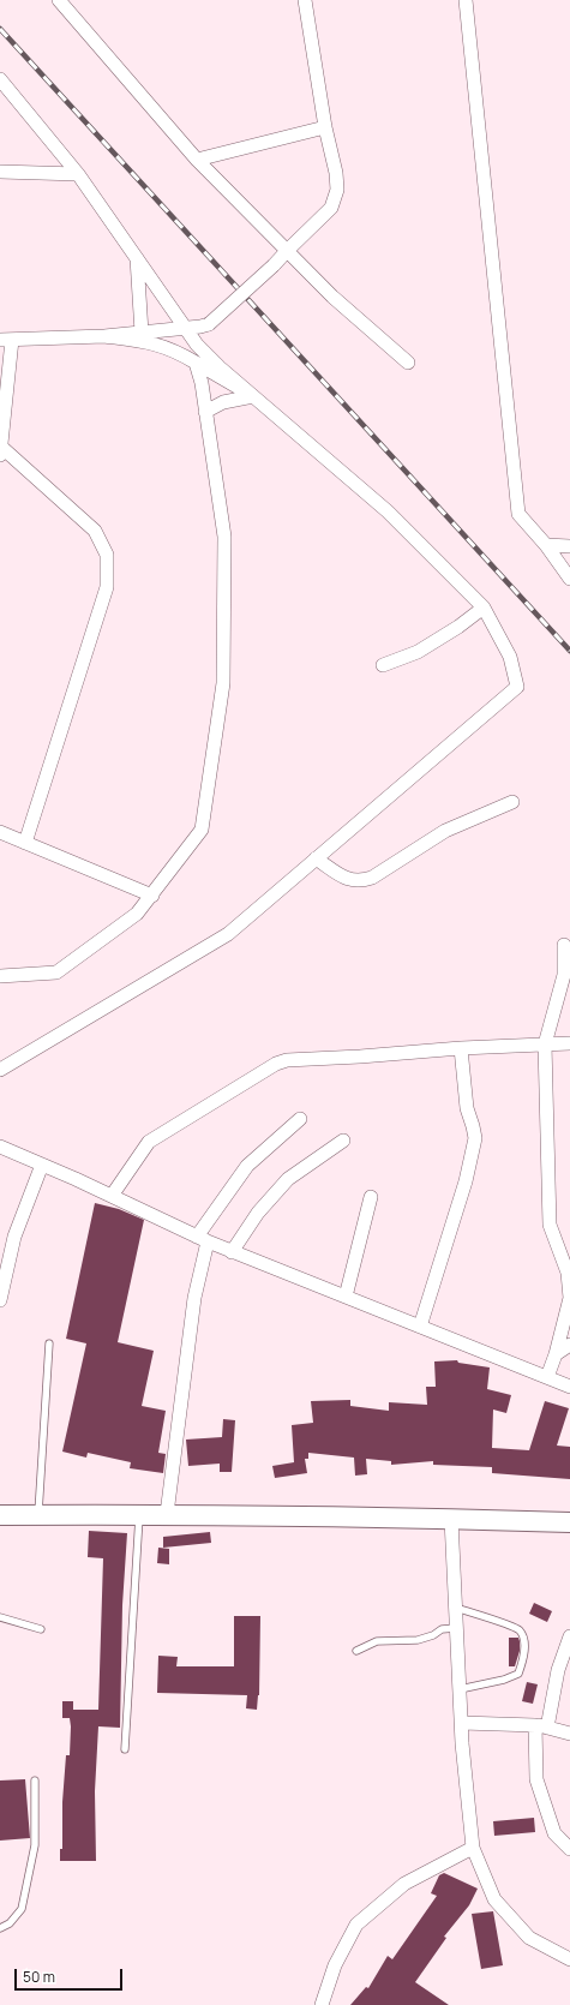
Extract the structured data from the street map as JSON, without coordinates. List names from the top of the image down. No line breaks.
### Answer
{"scale_bar":"50 m"}
